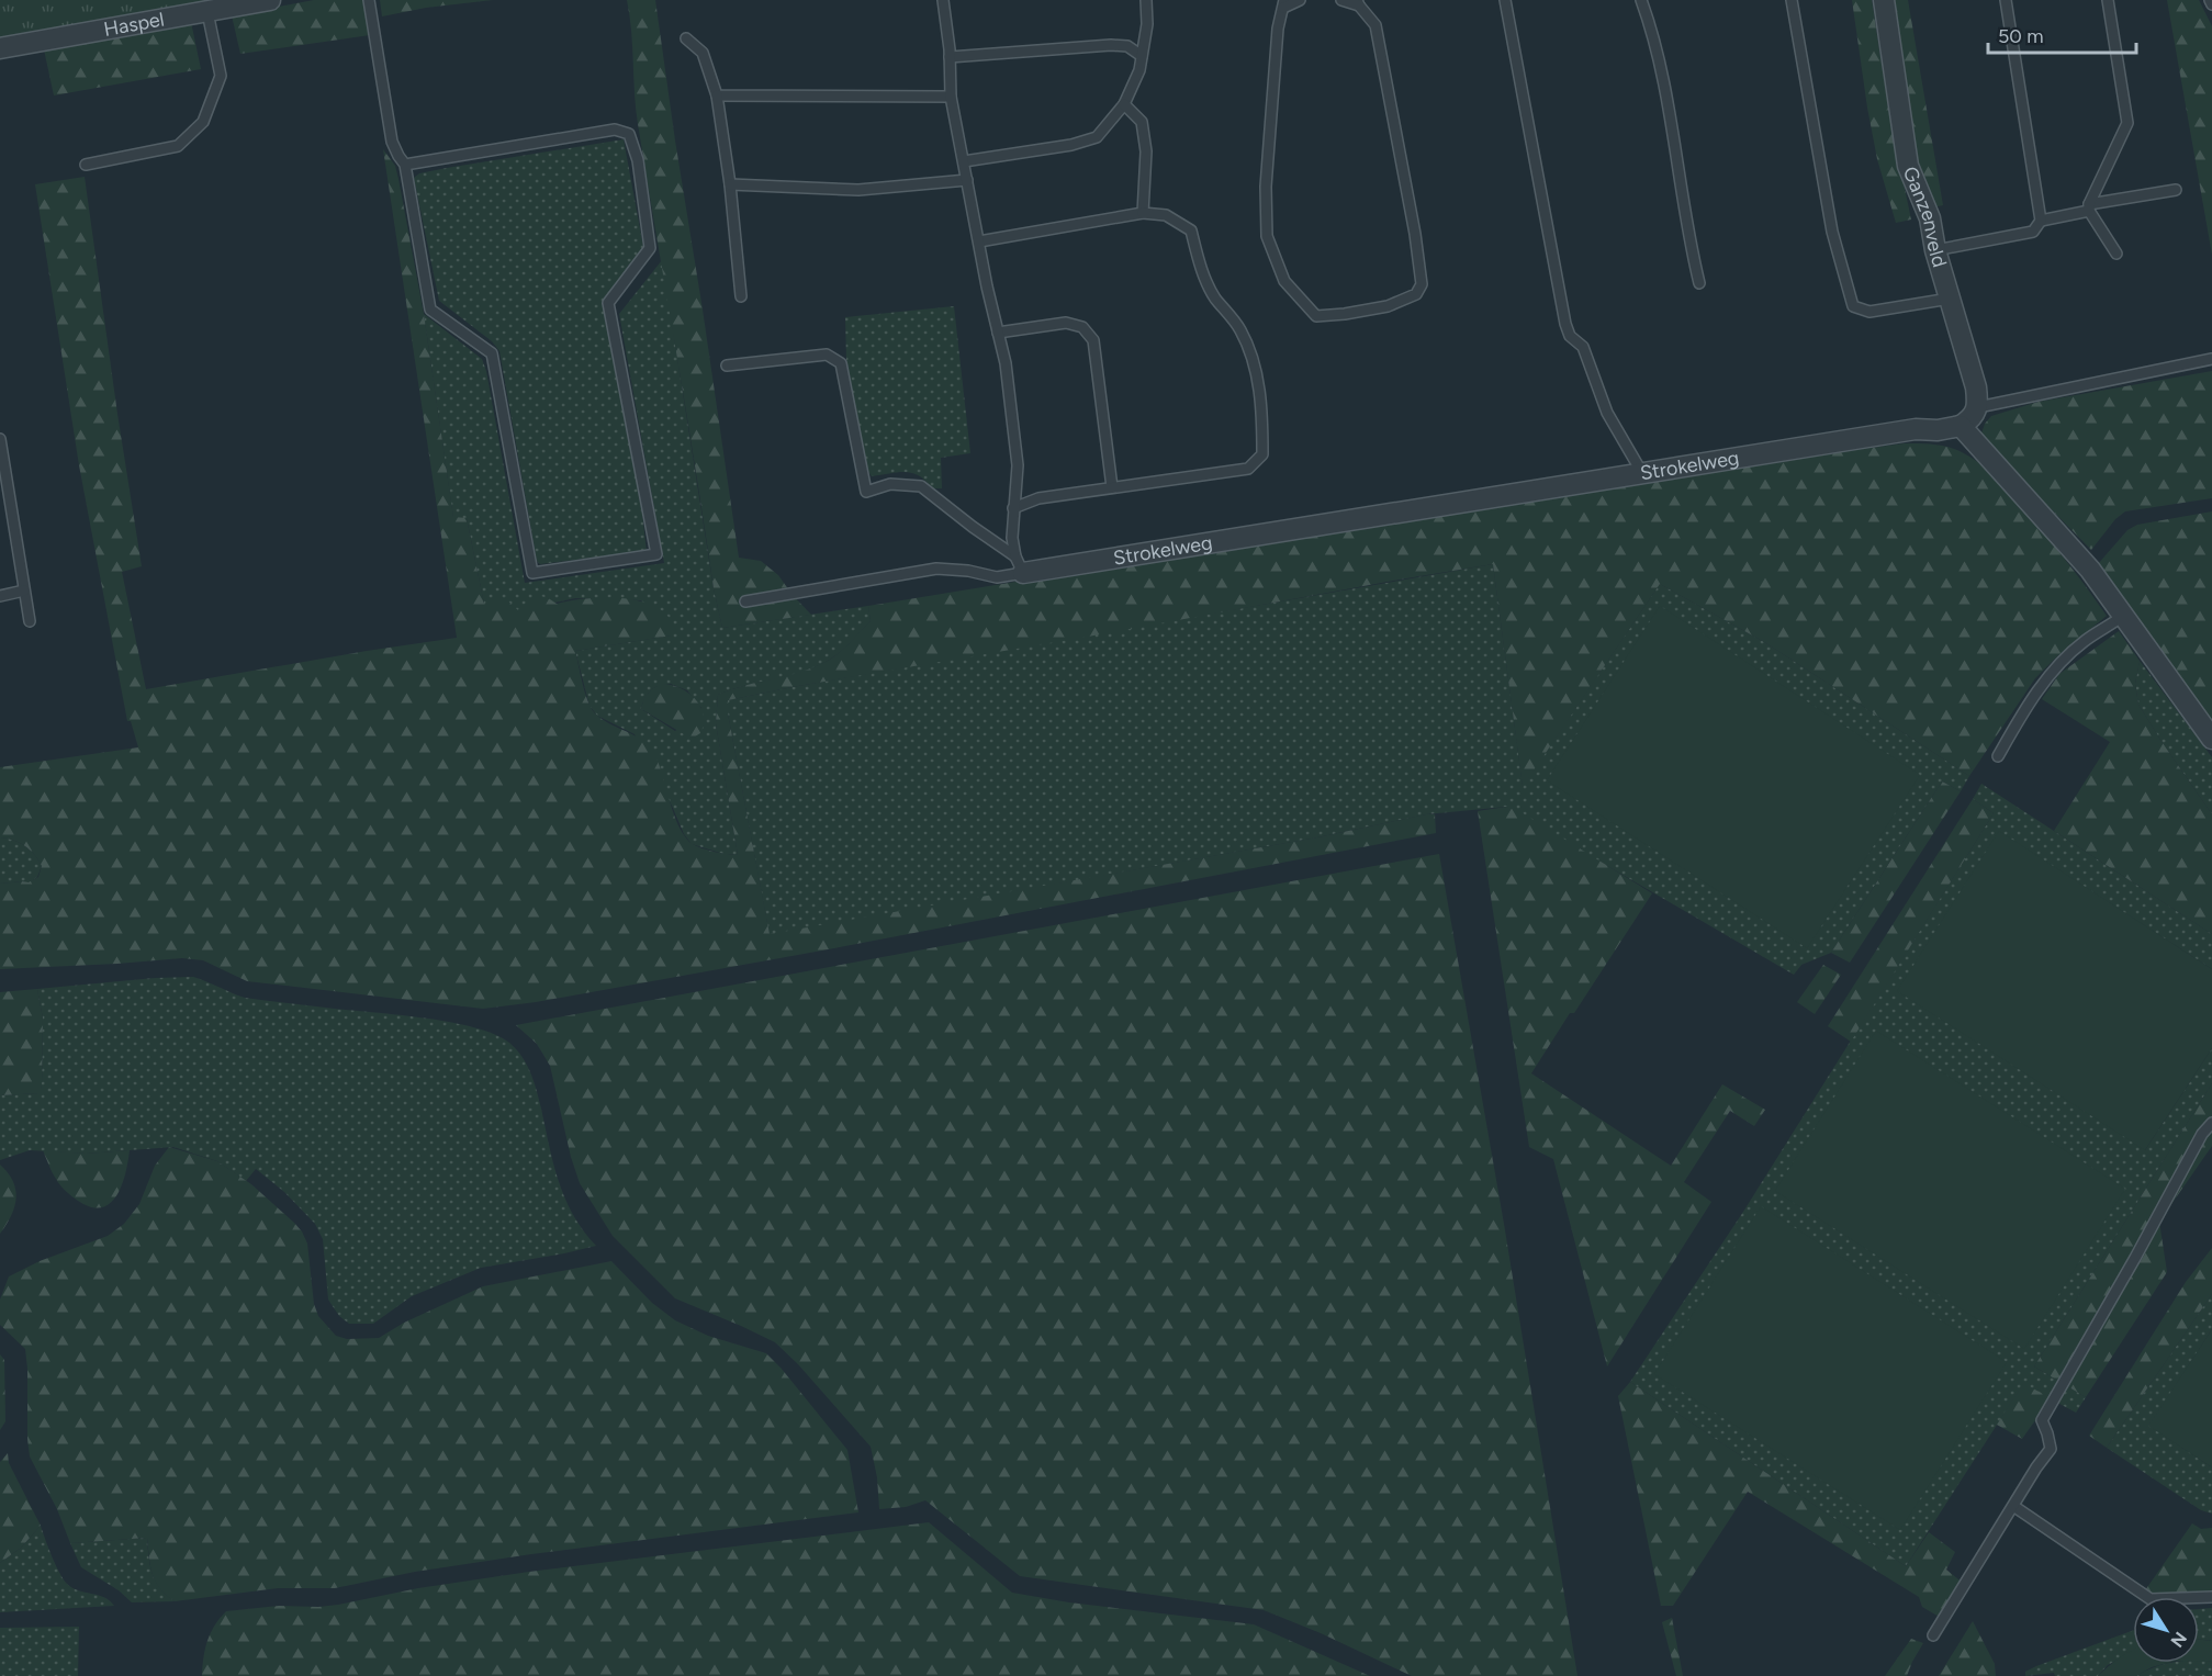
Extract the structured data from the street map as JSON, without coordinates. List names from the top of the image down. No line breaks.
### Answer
{"streets":{"street":["Haspel","Ganzenveld","Strokelweg"]},"scale_bar":"50 m","north":"bottom right"}
